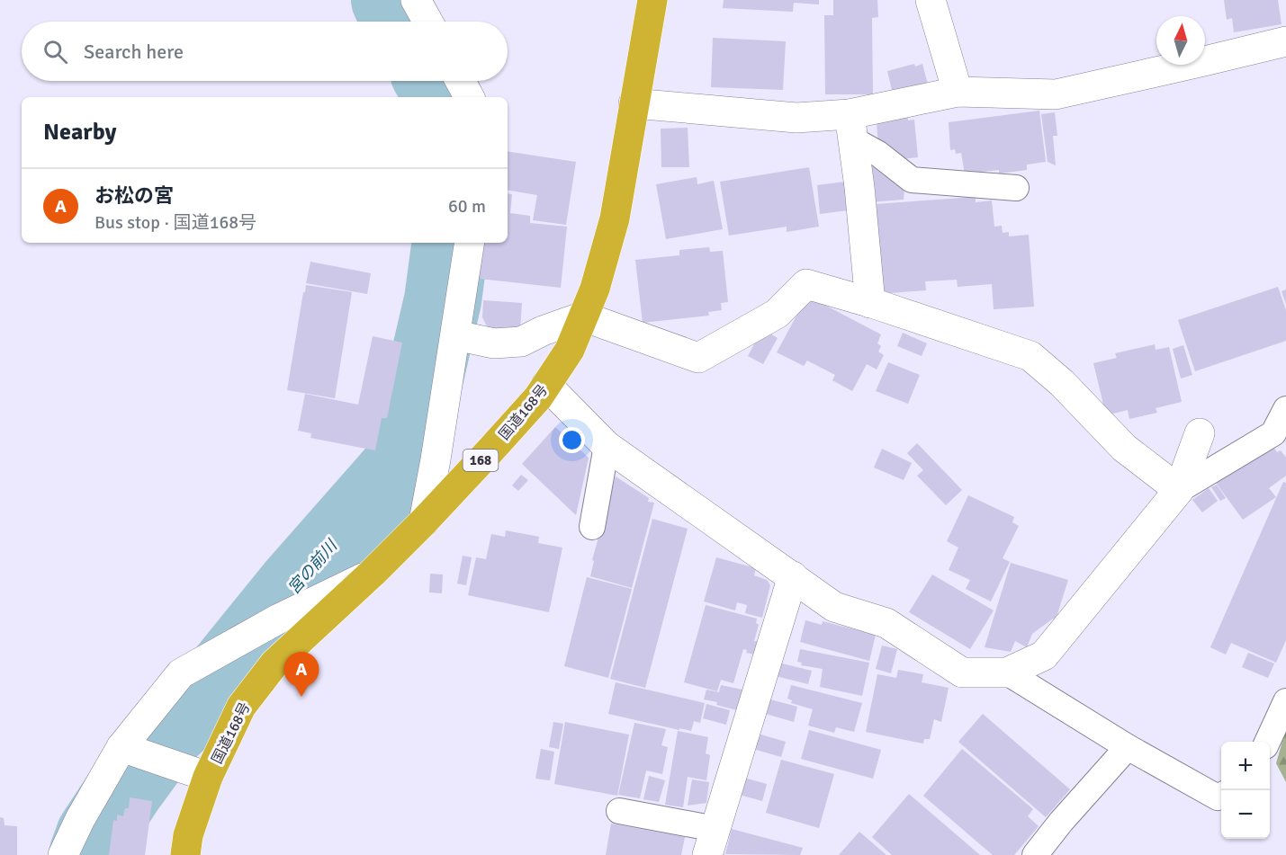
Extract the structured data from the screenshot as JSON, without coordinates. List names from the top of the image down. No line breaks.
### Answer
{"streets":{"highway":["国道168号","168"]},"water":["宮の前川"],"north":"top","page":{"search":"Search here","heading":"Nearby","list":[{"mark":"A","name":"お松の宮","note":"Bus stop · 国道168号","value":"60 m"}],"pins":"A","map_buttons":["+","−"]}}
